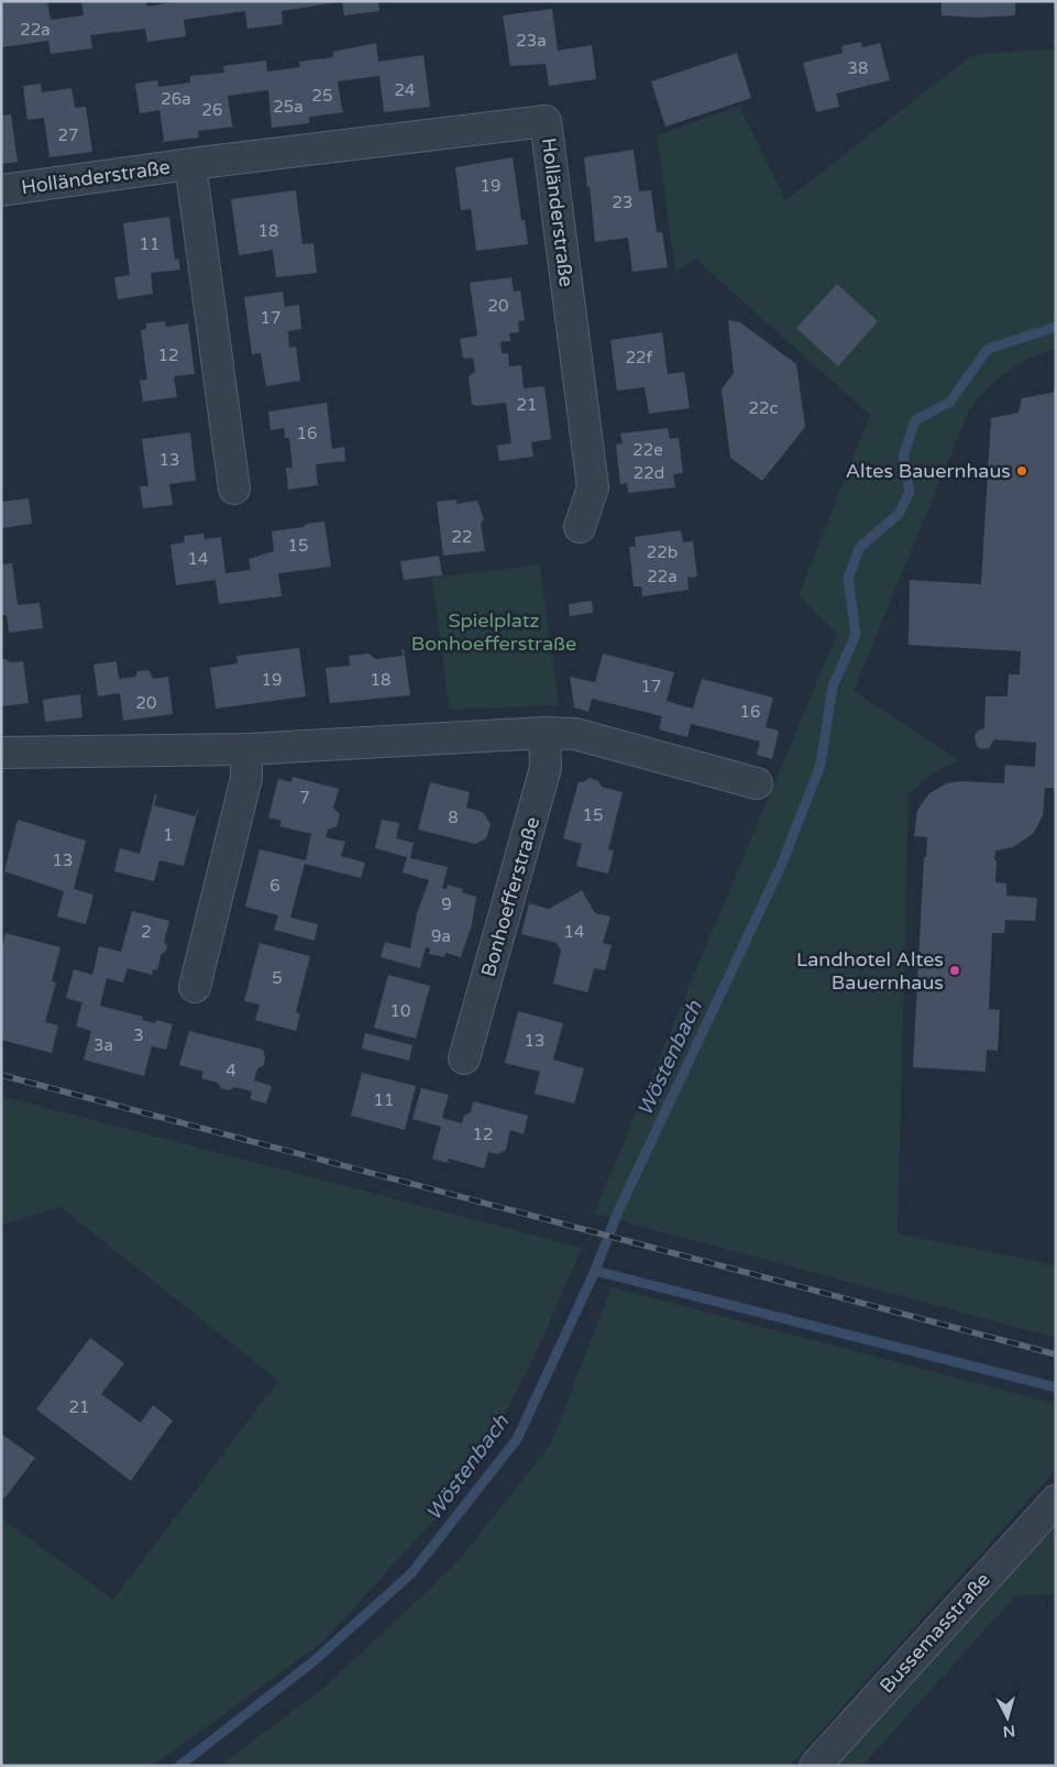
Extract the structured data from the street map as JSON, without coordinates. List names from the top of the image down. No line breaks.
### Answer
{"streets":{"street":["Holländerstraße","Bonhoefferstraße","Bussemasstraße"]},"water":["Wöstenbach"],"parks":["Spielplatz Bonhoefferstraße"],"places":["Altes Bauernhaus","Landhotel Altes Bauernhaus"],"house_numbers":["22a","23a","38","24","25","26a","25a","26","27","19","23","18","11","20","17","12","22f","21","22c","16","22e","13","22d","22","15","22b","14","22a","19","18","17","20","16","7","15","8","1","13","6","9","2","14","9a","5","10","3","13","3a","4","11","12","21"],"north":"bottom"}
